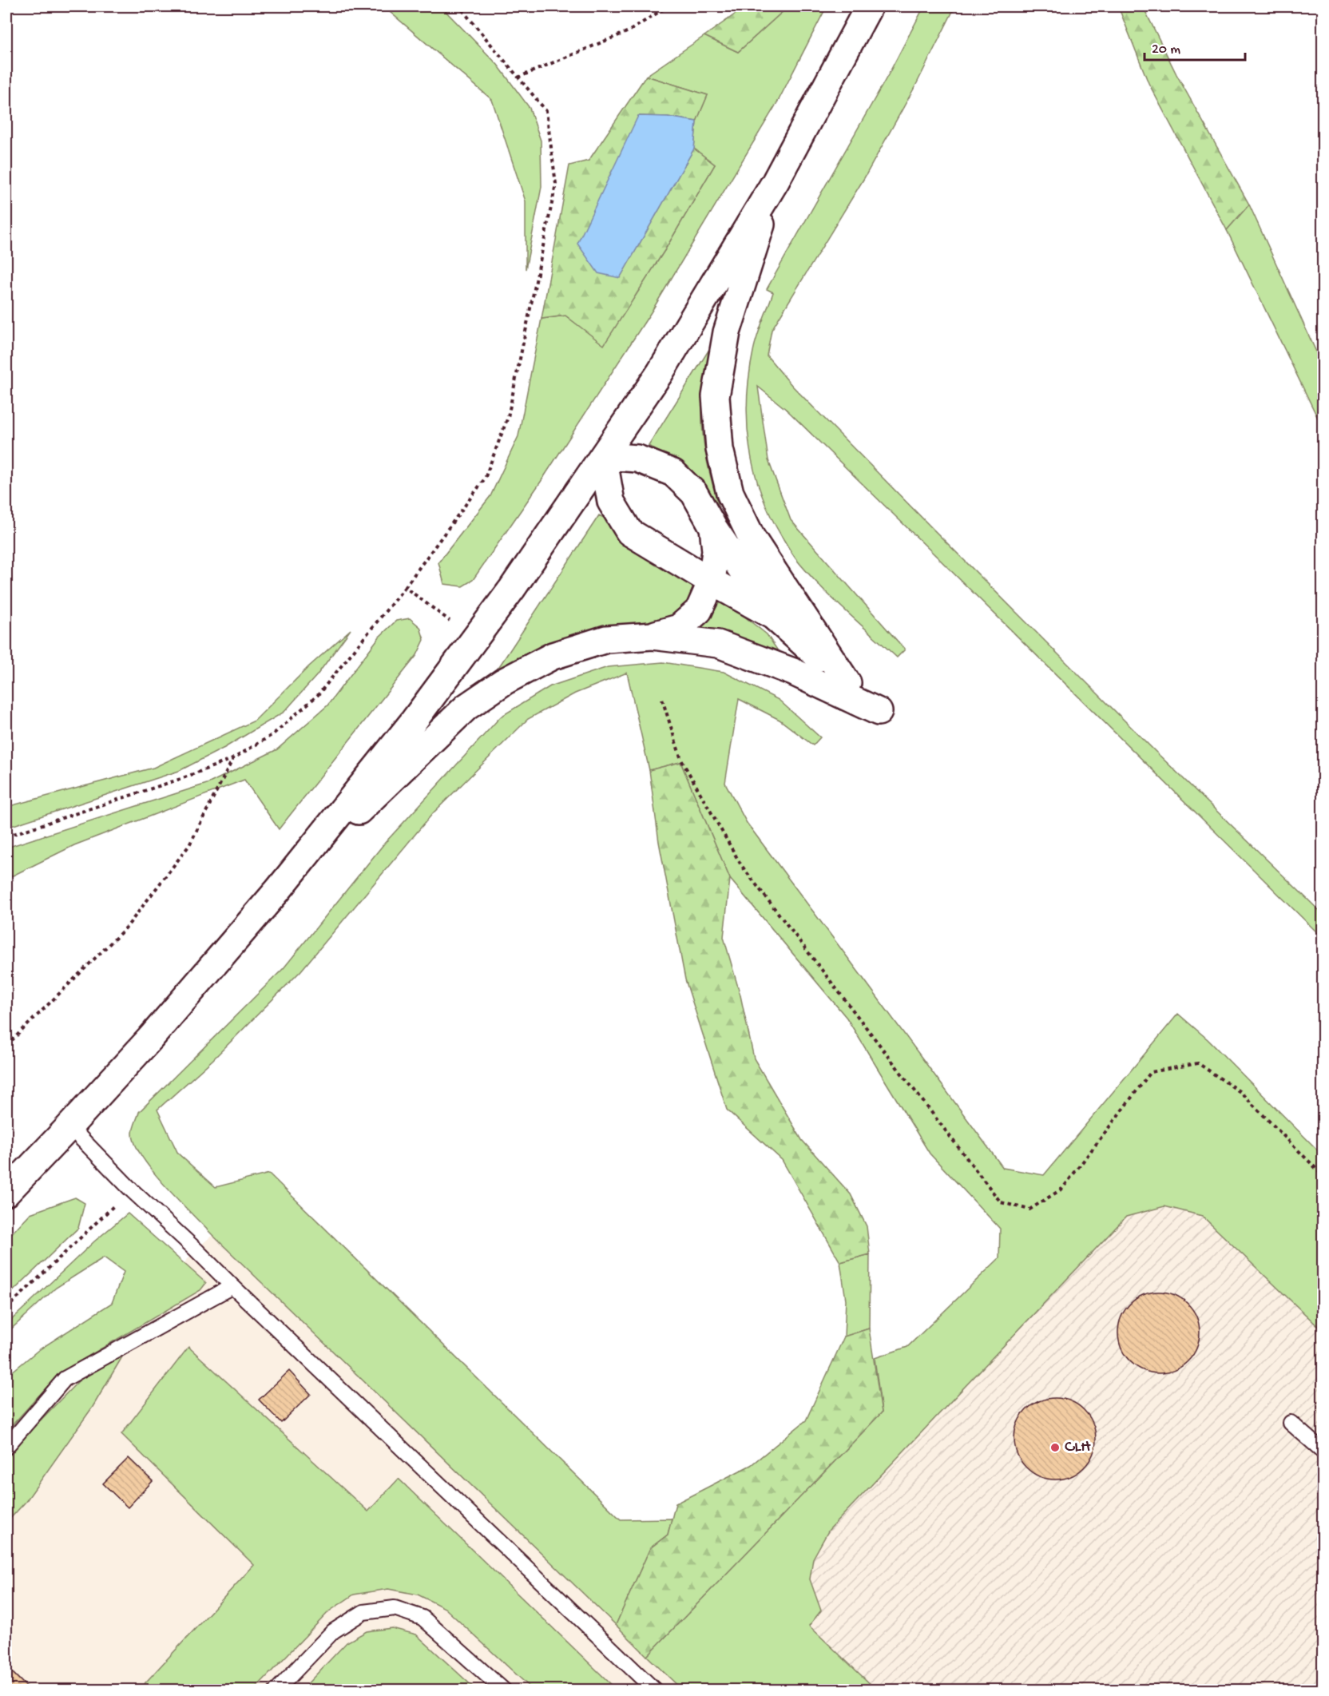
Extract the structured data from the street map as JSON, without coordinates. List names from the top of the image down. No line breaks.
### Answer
{"places":["CLH"],"scale_bar":"20 m"}
